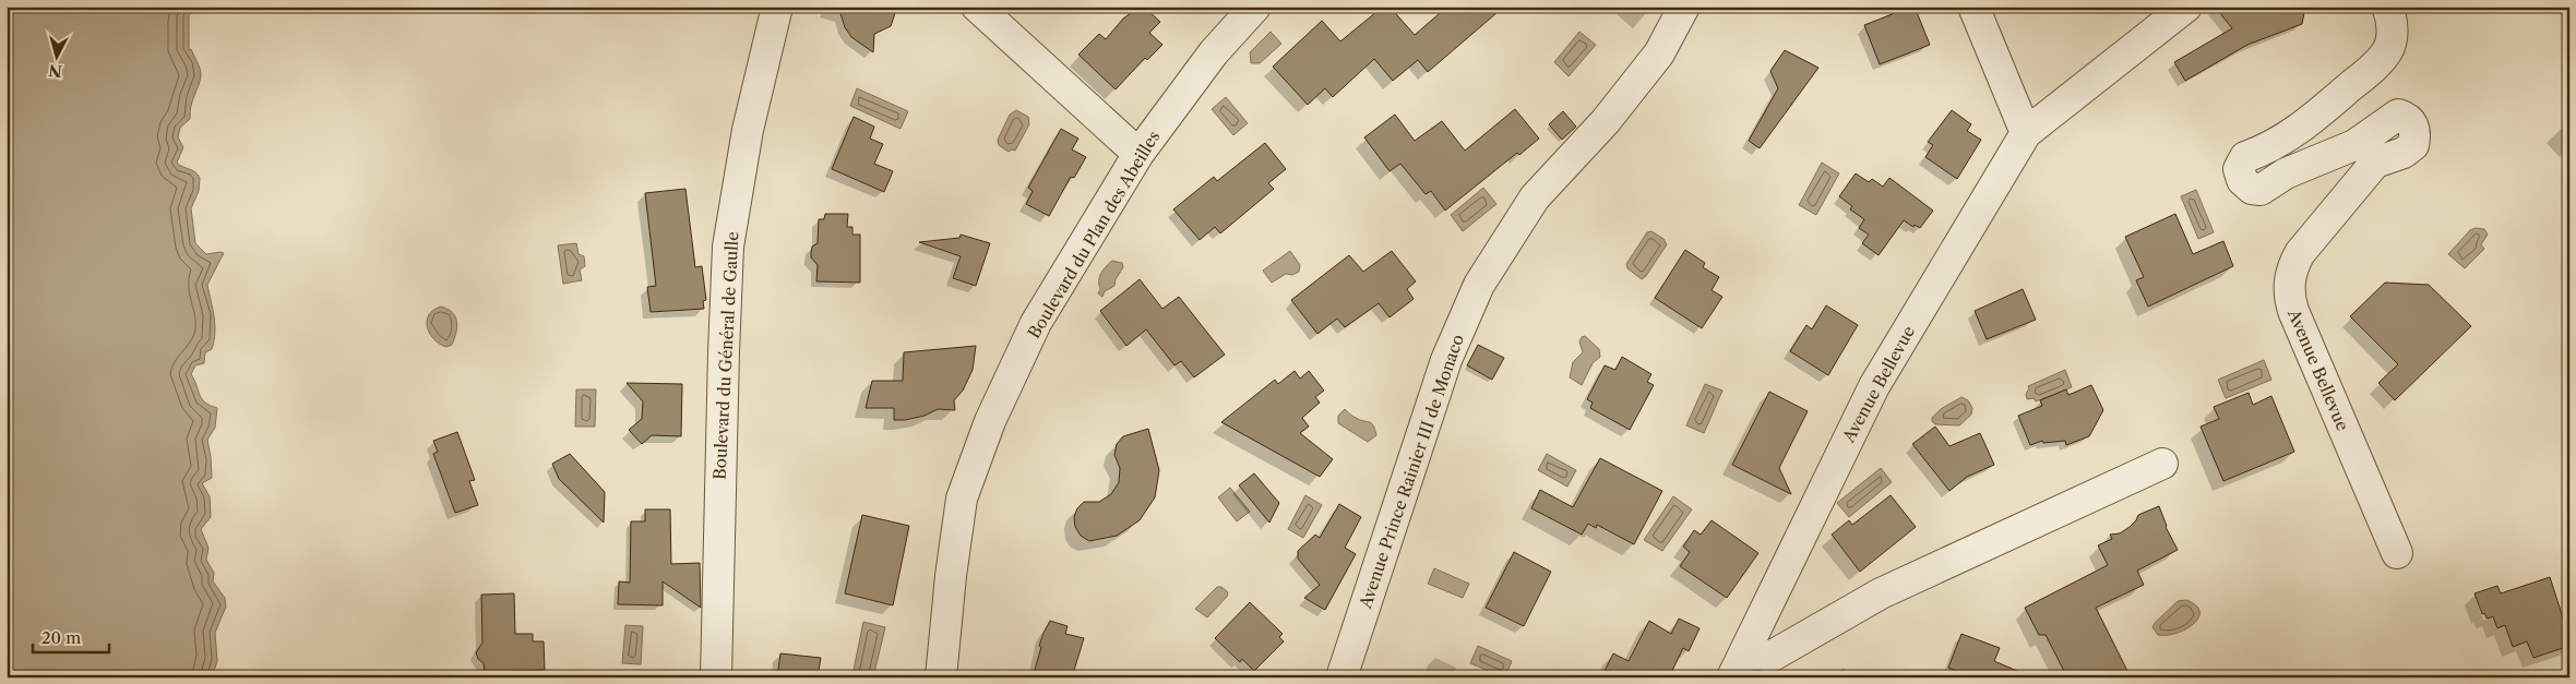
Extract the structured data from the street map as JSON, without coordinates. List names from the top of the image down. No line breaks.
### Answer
{"streets":{"street":["Boulevard du Plan des Abeilles","Boulevard du Général de Gaulle","Avenue Bellevue","Avenue Prince Rainier III de Monaco"]},"scale_bar":"20 m","north":"bottom"}
